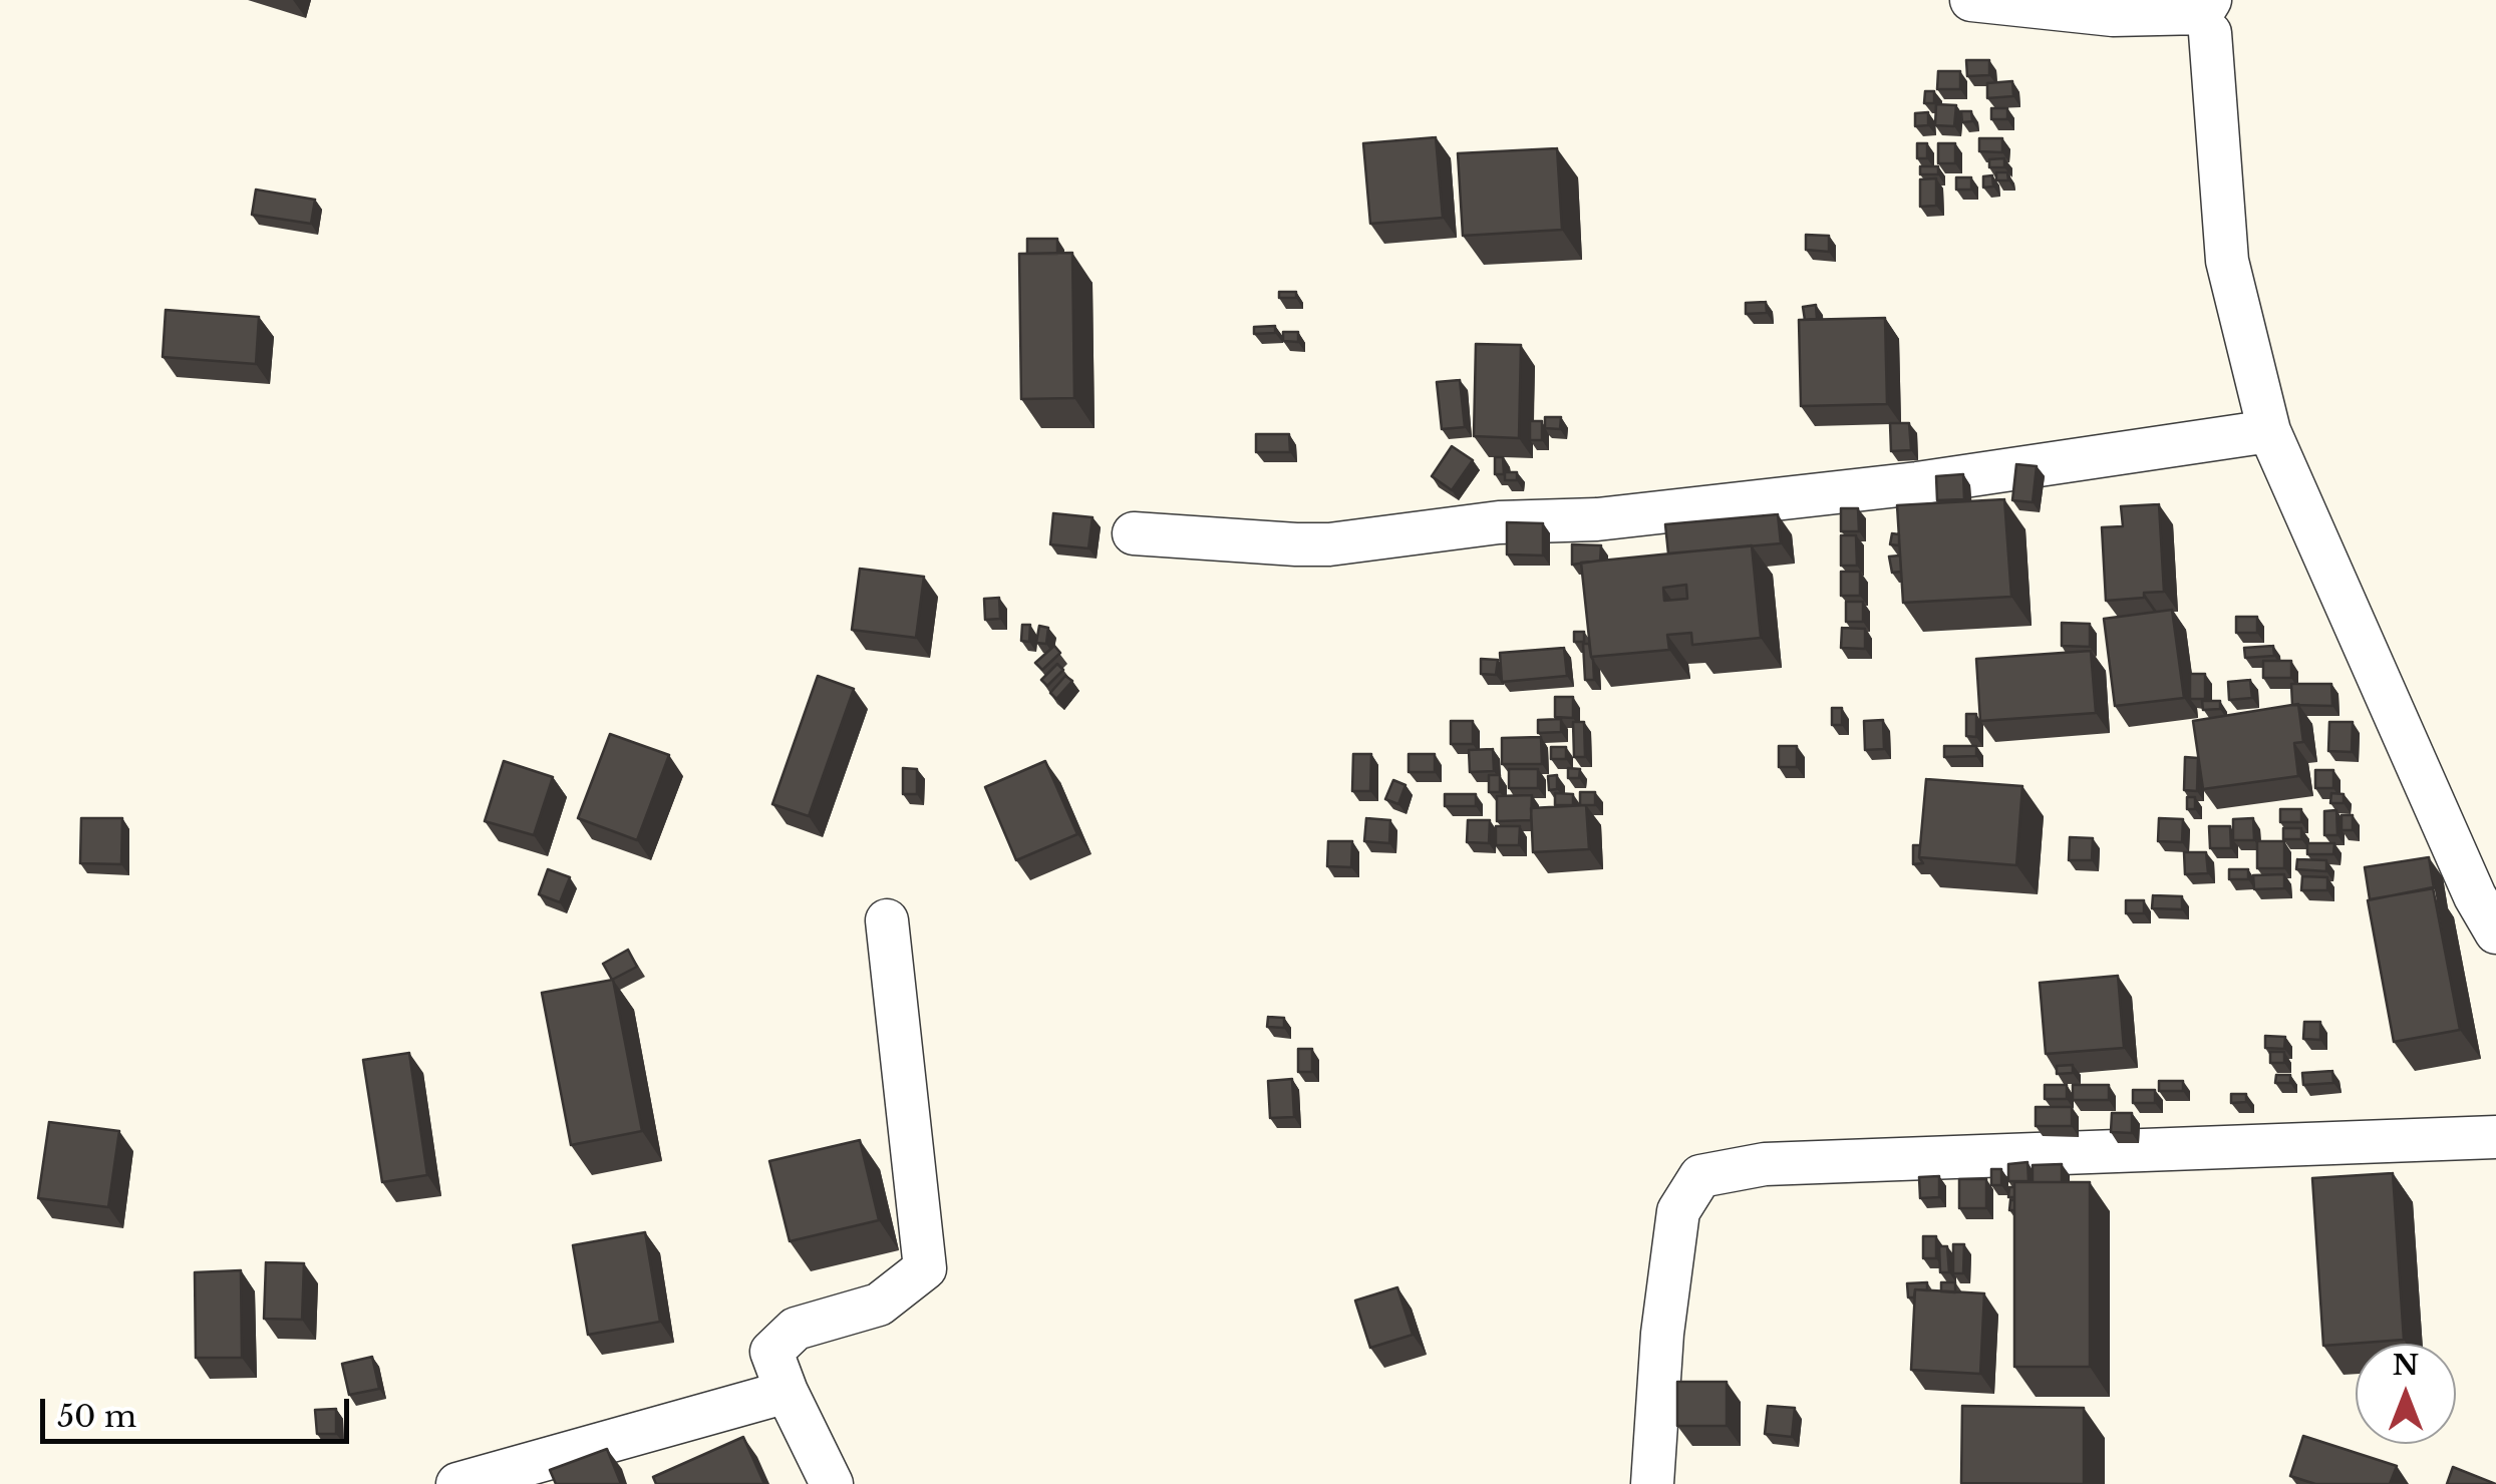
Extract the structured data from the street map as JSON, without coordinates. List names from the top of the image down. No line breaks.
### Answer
{"scale_bar":"50 m","north":"top"}
